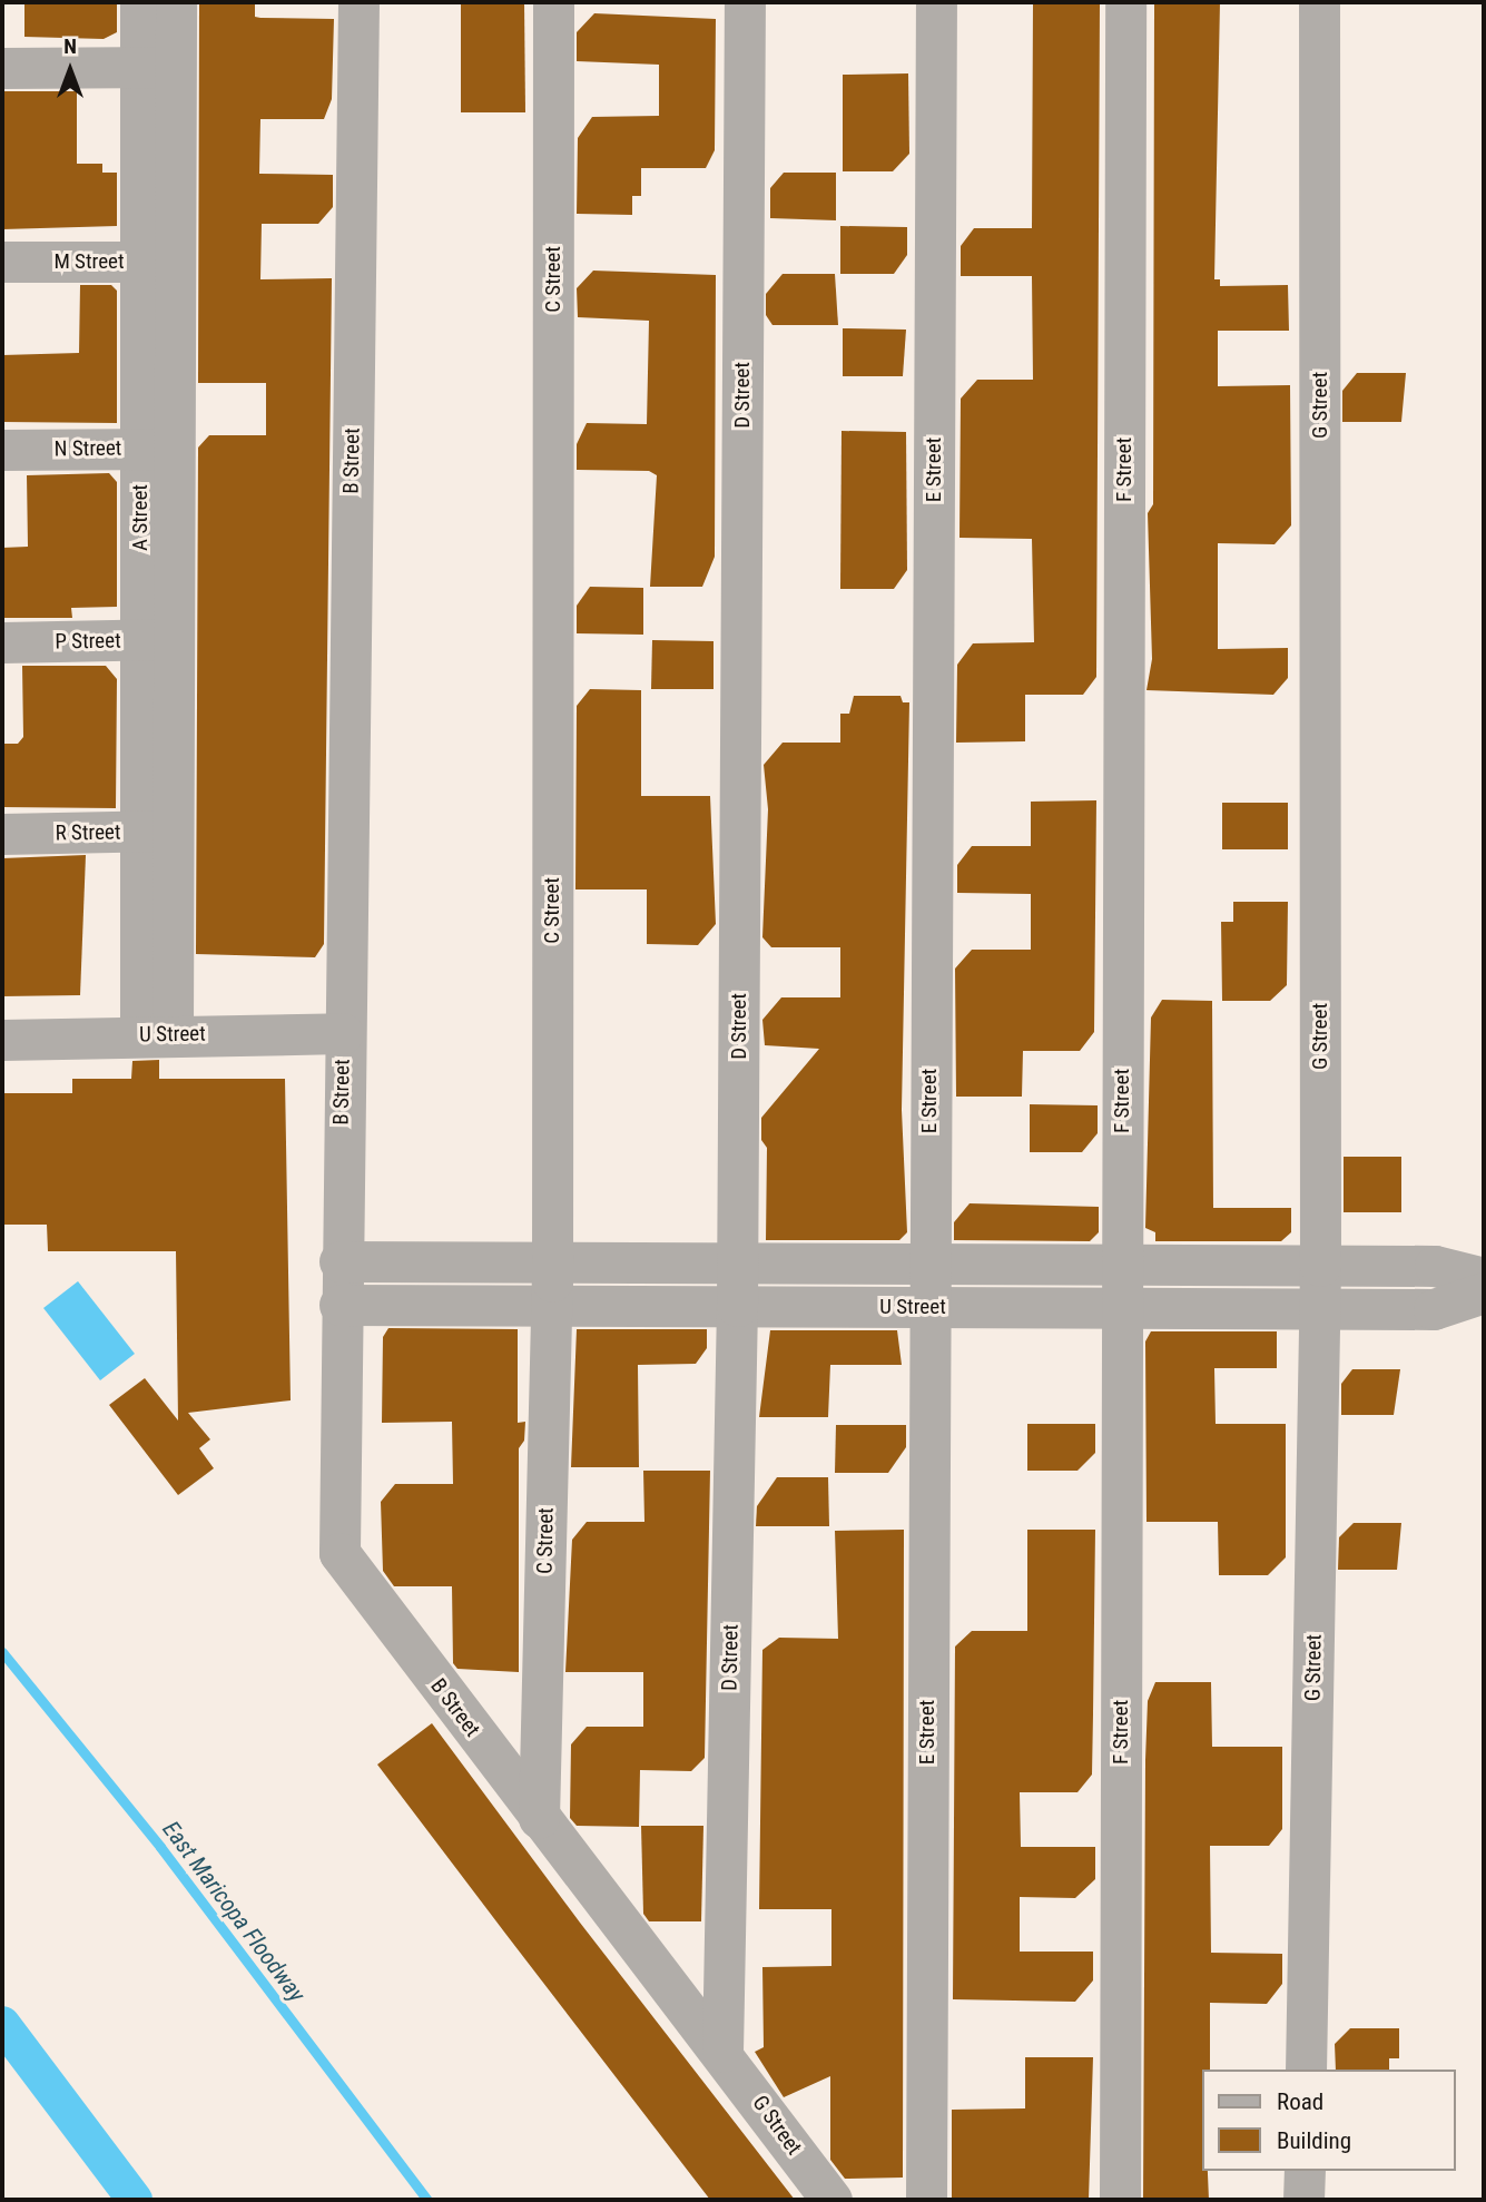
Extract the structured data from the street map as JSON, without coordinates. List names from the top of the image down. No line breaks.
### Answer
{"streets":{"street":["M Street","C Street","D Street","G Street","N Street","B Street","E Street","F Street","A Street","P Street","R Street","U Street"]},"crossings":[["M Street","A Street"],["C Street","B Street"],["C Street","U Street"],["D Street","G Street"],["D Street","B Street"],["D Street","U Street"],["G Street","B Street"],["G Street","U Street"],["N Street","A Street"],["B Street","U Street"],["E Street","U Street"],["F Street","U Street"],["A Street","P Street"],["A Street","R Street"],["A Street","U Street"]],"water":["East Maricopa Floodway"],"legend":["Road","Building"],"north":"top"}
